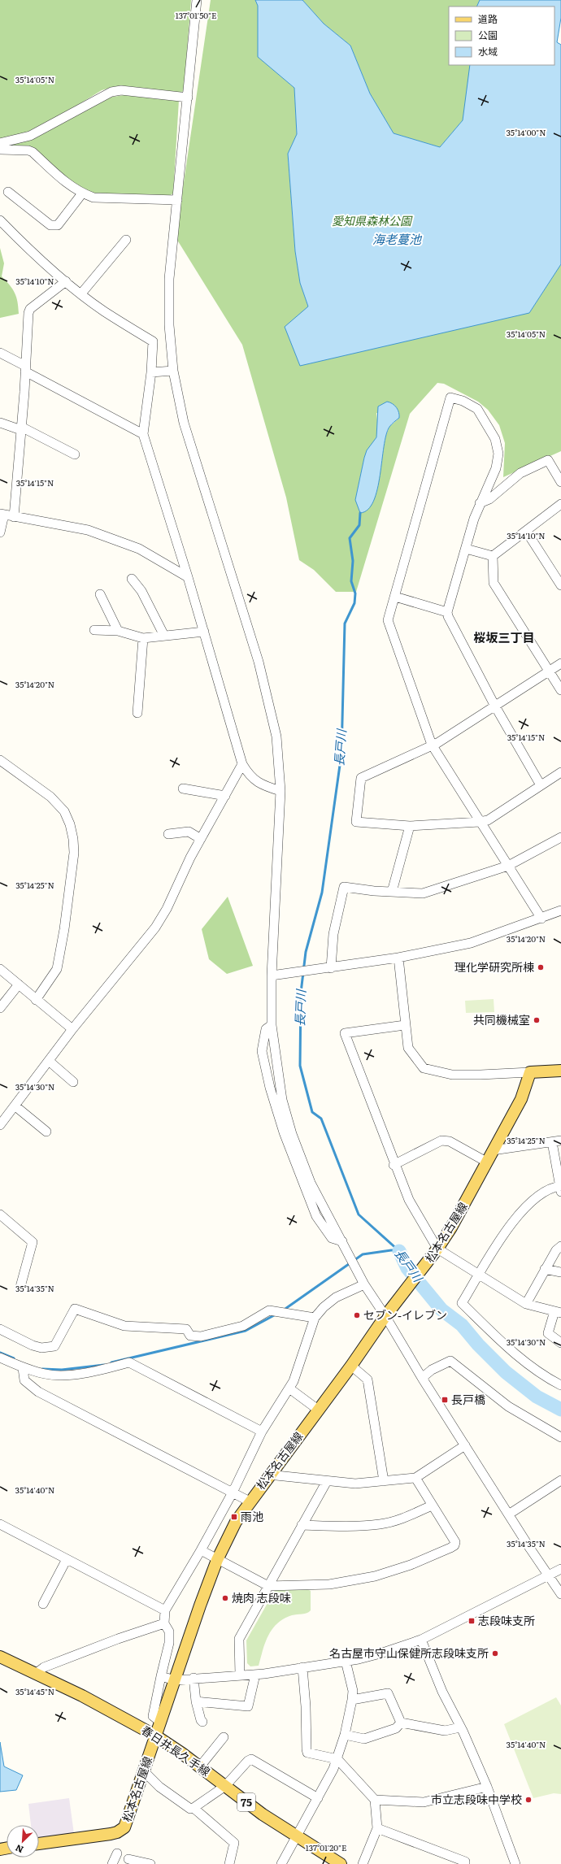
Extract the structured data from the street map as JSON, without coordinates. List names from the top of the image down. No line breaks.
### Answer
{"streets":{"main road":["松本名古屋線","春日井長久手線","75"]},"crossings":[["松本名古屋線","春日井長久手線"]],"districts":["桜坂三丁目"],"water":["海老蔓池","長戸川"],"parks":["愛知県森林公園"],"places":{"other":["理化学研究所棟","共同機械室","セブン-イレブン","焼肉 志段味","名古屋市守山保健所志段味支所","市立志段味中学校"],"transit":["長戸橋","雨池","志段味支所"]},"legend":["道路","公園","水域"],"north":"bottom left","coordinates":["137°01'50\"E","35°14'05\"N","35°14'00\"N","35°14'10\"N","35°14'15\"N","35°14'20\"N","35°14'25\"N","35°14'30\"N","35°14'35\"N","35°14'40\"N","35°14'45\"N","137°01'20\"E"]}
